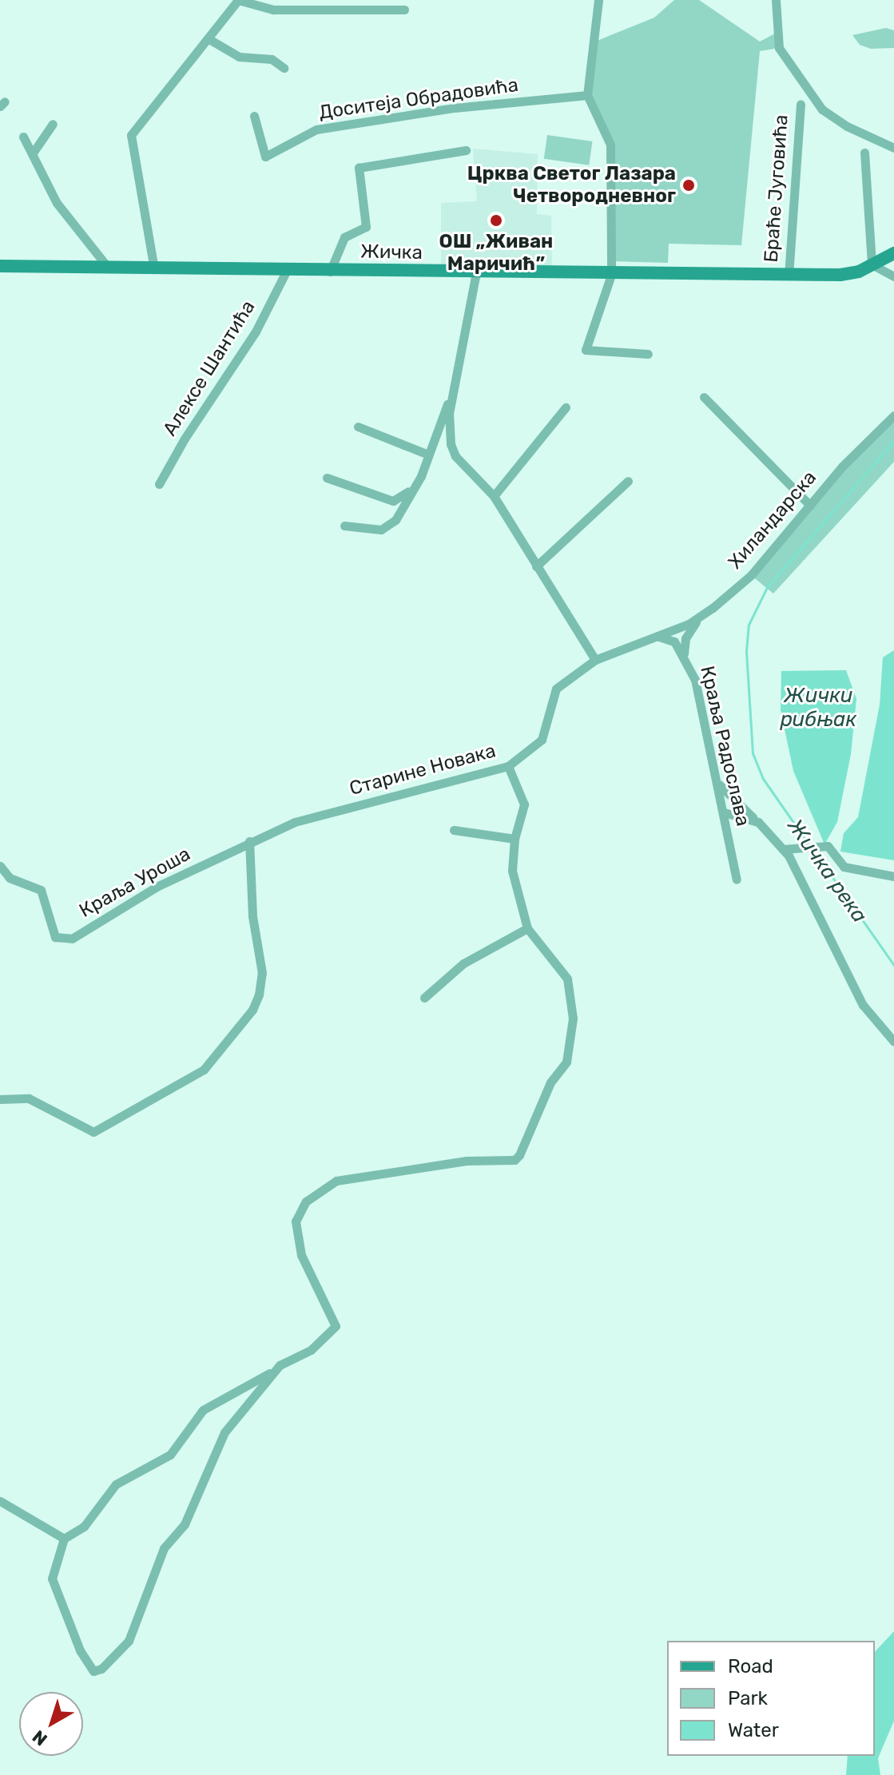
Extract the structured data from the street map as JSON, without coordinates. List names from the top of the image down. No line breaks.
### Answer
{"streets":{"main road":["Жичка"],"street":["Доситеја Обрадовића","Браће Југовића","Алексе Шантића","Хиландарска","Краља Радослава","Старине Новака","Краља Уроша"]},"crossings":[["Браће Југовића","Жичка"],["Жичка","Алексе Шантића"],["Хиландарска","Краља Радослава"],["Хиландарска","Старине Новака"],["Старине Новака","Краља Уроша"]],"water":["Жички рибњак","Жичка река"],"places":["Црква Светог Лазара Четвородневног","ОШ „Живан Маричић”"],"legend":["Road","Park","Water"],"north":"bottom left"}
